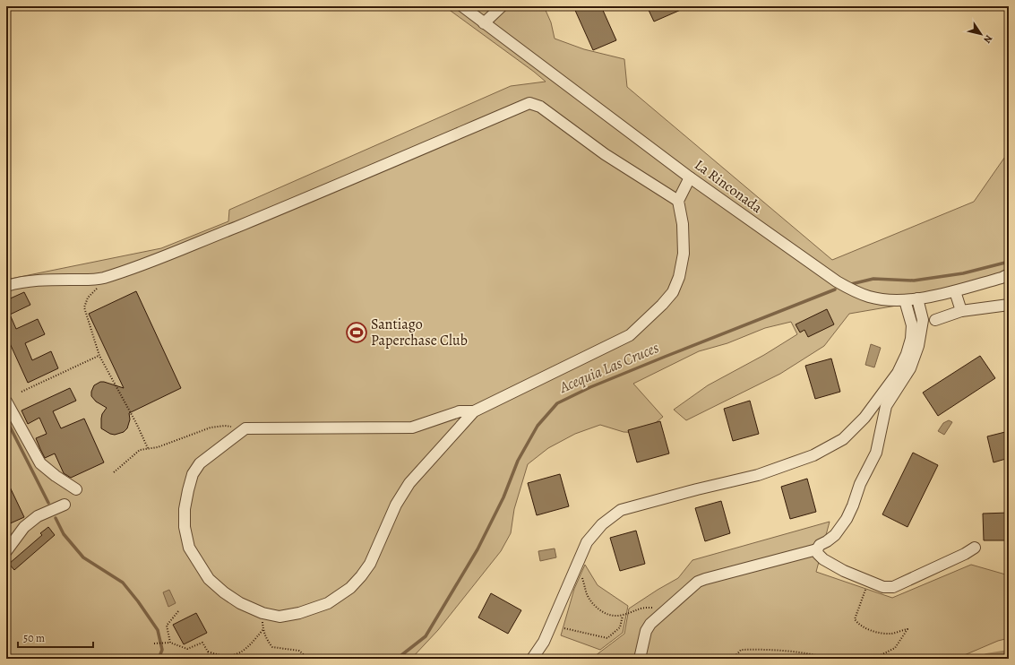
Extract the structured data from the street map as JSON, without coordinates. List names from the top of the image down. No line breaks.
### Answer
{"streets":{"street":["La Rinconada"]},"water":["Acequia Las Cruces"],"places":{"sports":["Santiago Paperchase Club"]},"scale_bar":"50 m","north":"bottom right"}
